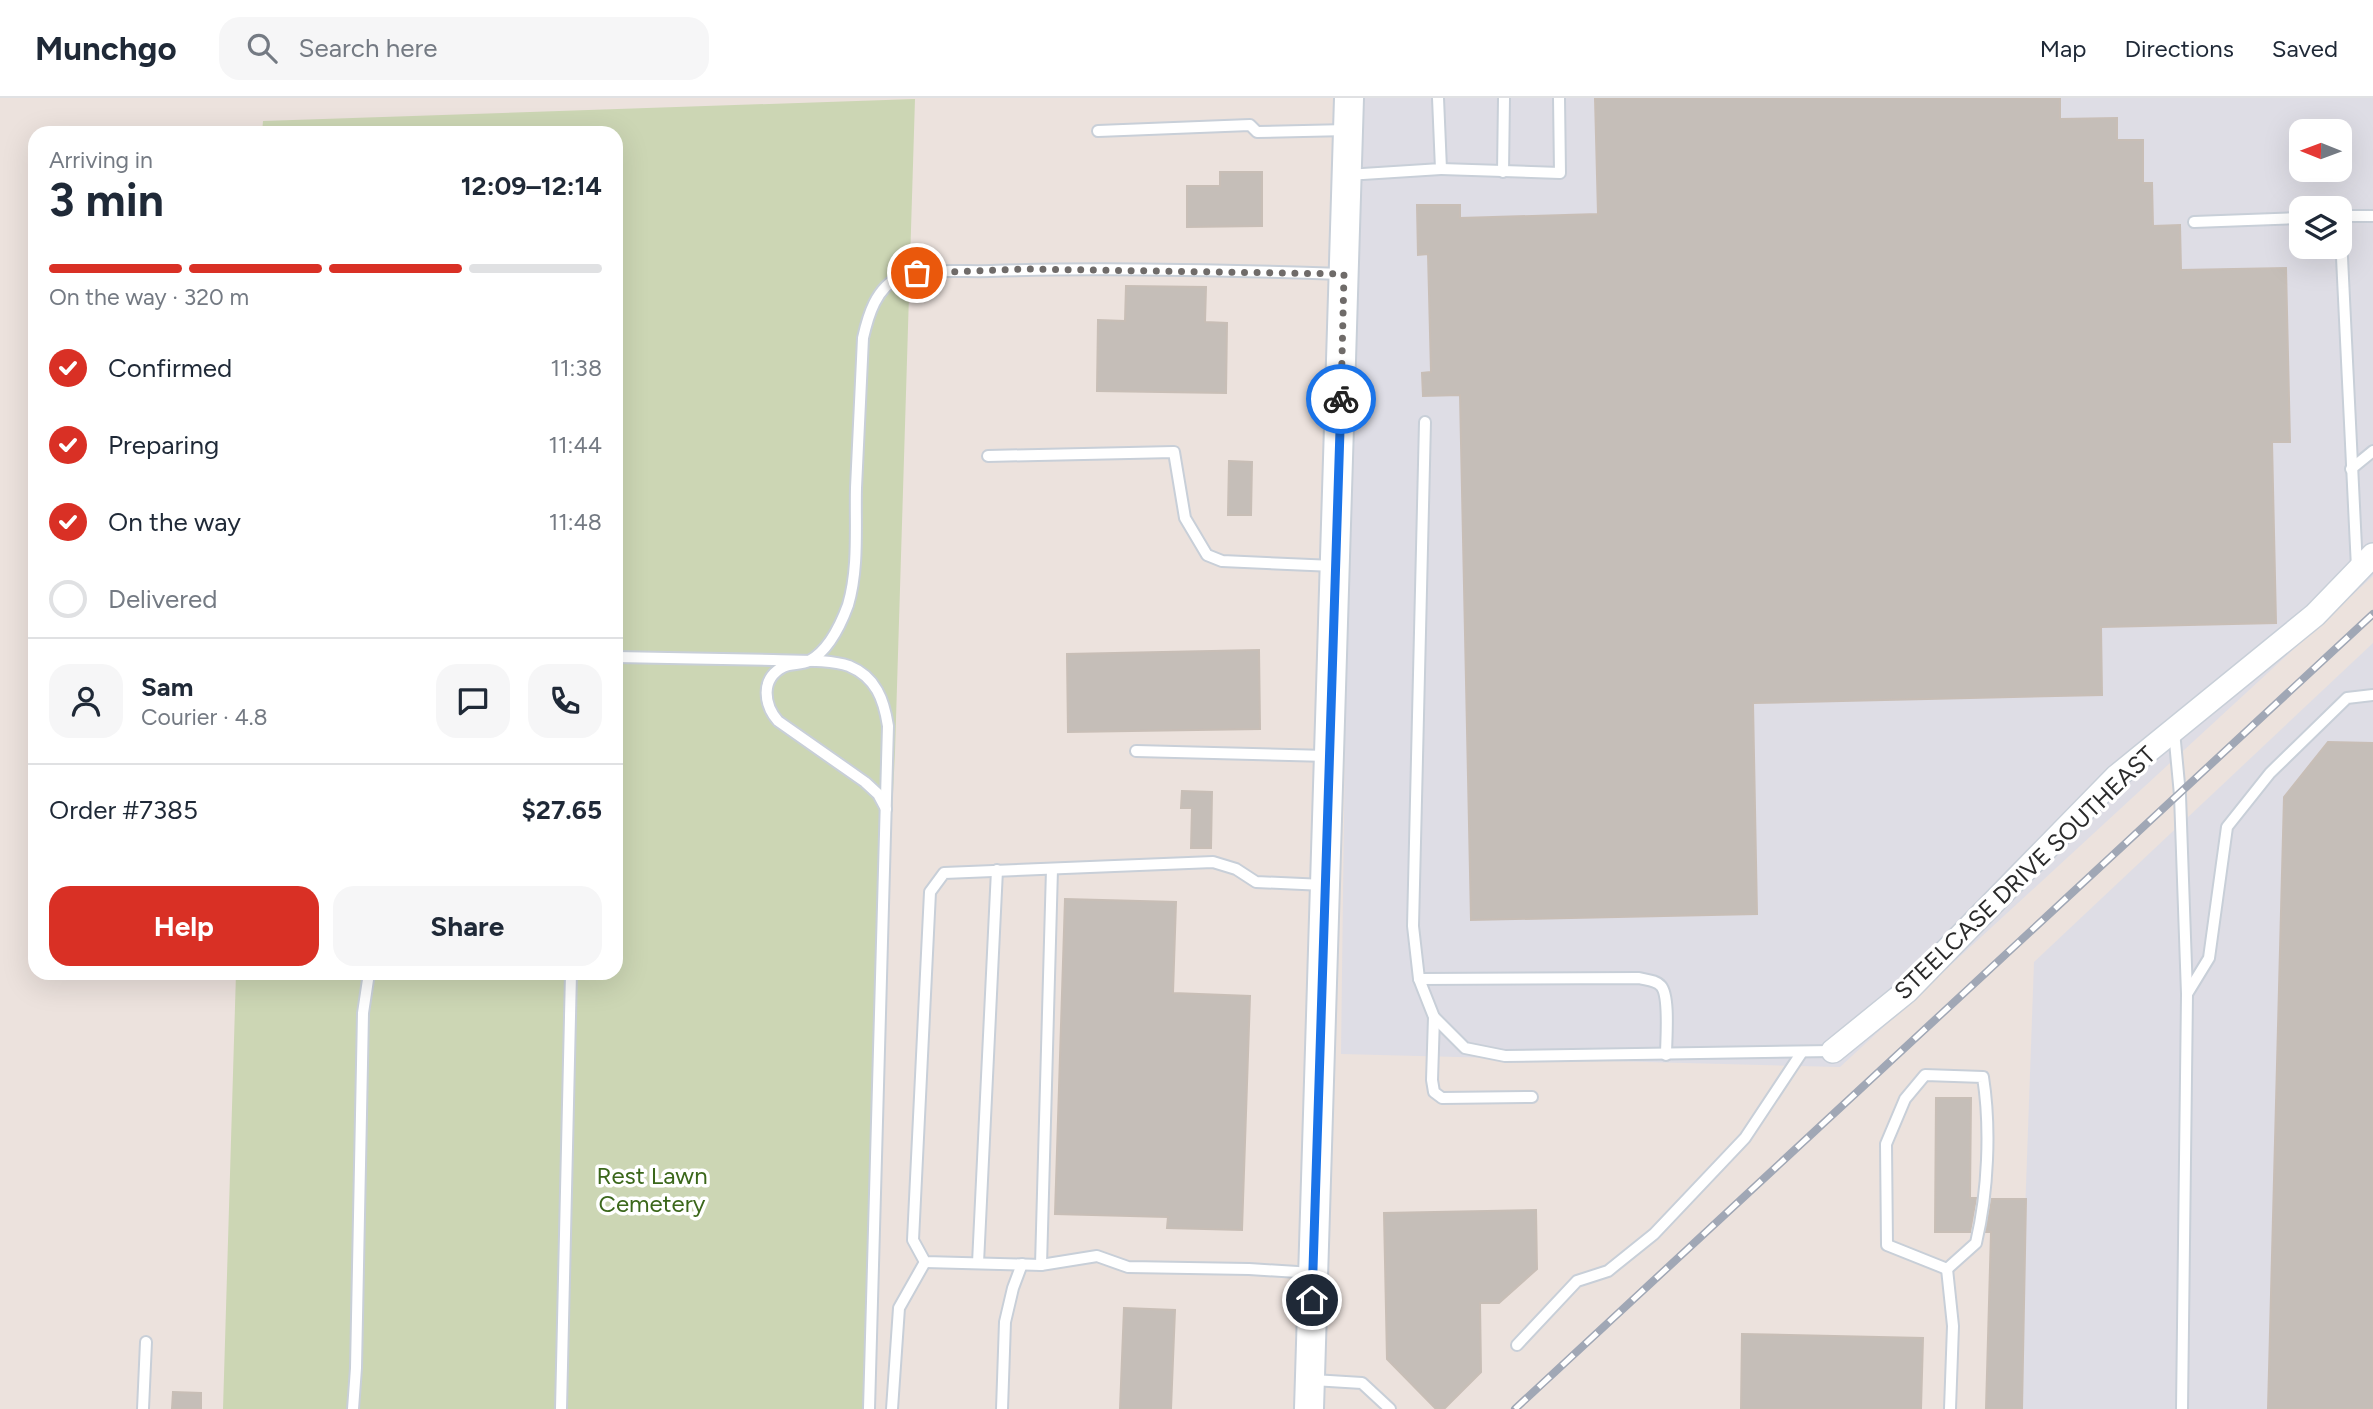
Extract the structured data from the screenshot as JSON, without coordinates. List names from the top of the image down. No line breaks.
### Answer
{"streets":{"street":["STEELCASE DRIVE SOUTHEAST"]},"parks":["Rest Lawn Cemetery"],"north":"left","page":{"header":"Munchgo","search":"Search here","nav":["Map","Directions","Saved"],"heading":["3 min","Arriving in","12:09–12:14"],"panel":["Sam","Courier · 4.8","Order #7385","$27.65"],"bar":"On the way · 320 m","list":[["Confirmed","11:38"],["Preparing","11:44"],["On the way","11:48"],"Delivered"],"buttons":["Help","Share"]}}
